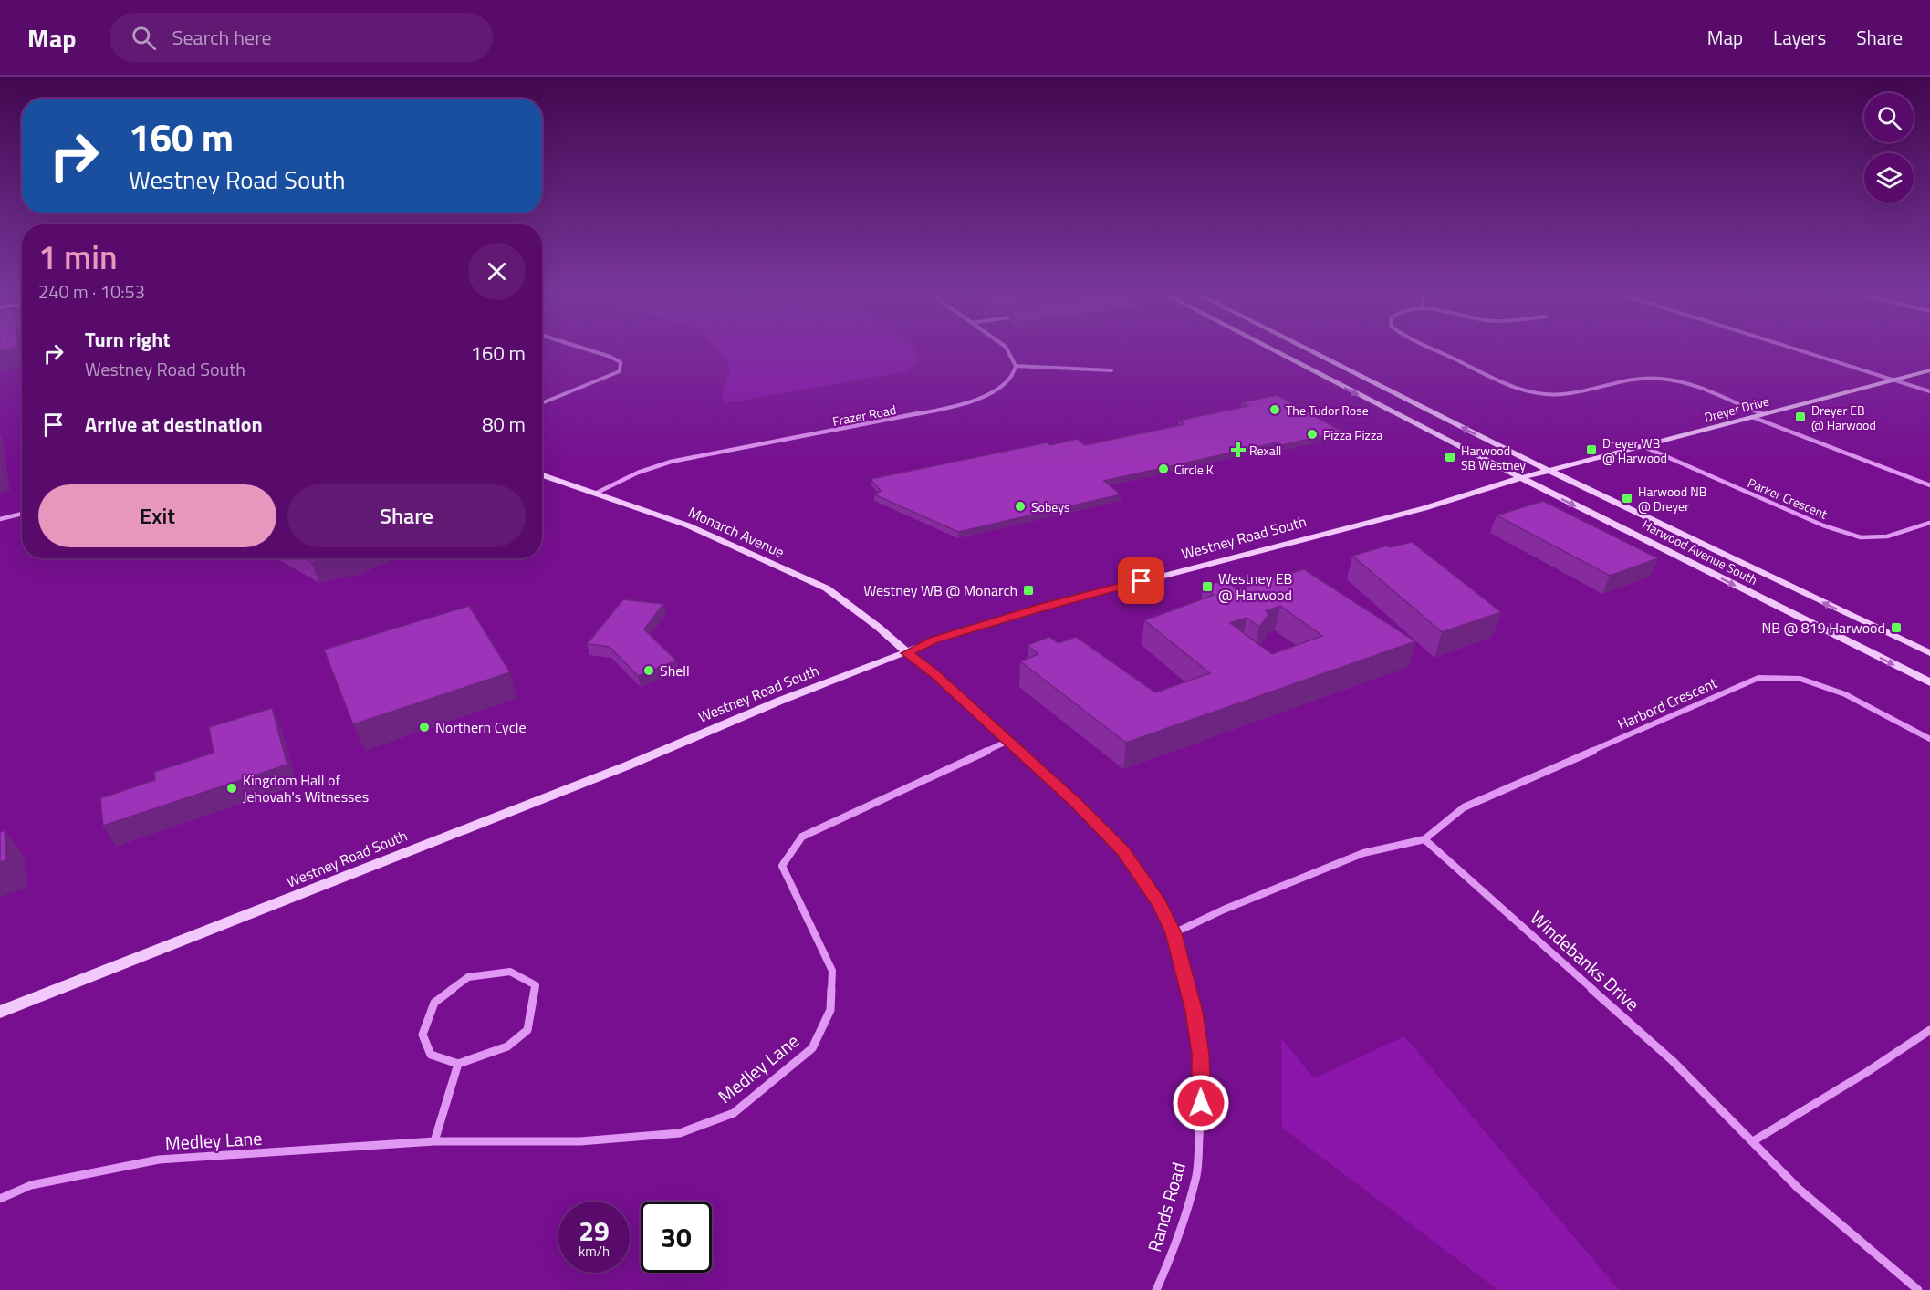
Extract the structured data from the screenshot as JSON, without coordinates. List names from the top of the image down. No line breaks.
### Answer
{"streets":{"main road":["Dreyer Drive","Monarch Avenue","Westney Road South","Harwood Avenue South"],"street":["Frazer Road","Parker Crescent","Harbord Crescent","Windebanks Drive","Medley Lane","Rands Road"]},"crossings":[["Dreyer Drive","Parker Crescent"],["Dreyer Drive","Westney Road South"],["Dreyer Drive","Harwood Avenue South"],["Frazer Road","Monarch Avenue"],["Monarch Avenue","Westney Road South"],["Monarch Avenue","Rands Road"],["Westney Road South","Harwood Avenue South"],["Westney Road South","Rands Road"],["Harbord Crescent","Windebanks Drive"],["Medley Lane","Rands Road"]],"places":{"other":["The Tudor Rose","Pizza Pizza","Circle K","Sobeys","Shell","Northern Cycle","Kingdom Hall of Jehovah's Witnesses"],"transit":["Dreyer EB @ Harwood","Dreyer WB @ Harwood","Harwood SB Westney","Harwood NB @ Dreyer","Westney EB @ Harwood","Westney WB @ Monarch","NB @ 819 Harwood"],"health":["Rexall"]},"page":{"header":"Map","search":"Search here","nav":["Map","Layers","Share"],"turn":["160 m","Westney Road South"],"heading":["1 min","240 m · 10:53"],"list":[{"name":"Turn right","note":"Westney Road South","value":"160 m"},{"name":"Arrive at destination","value":"80 m"}],"buttons":["Exit","Share"],"speed":"29 km/h","limit":"30"}}
